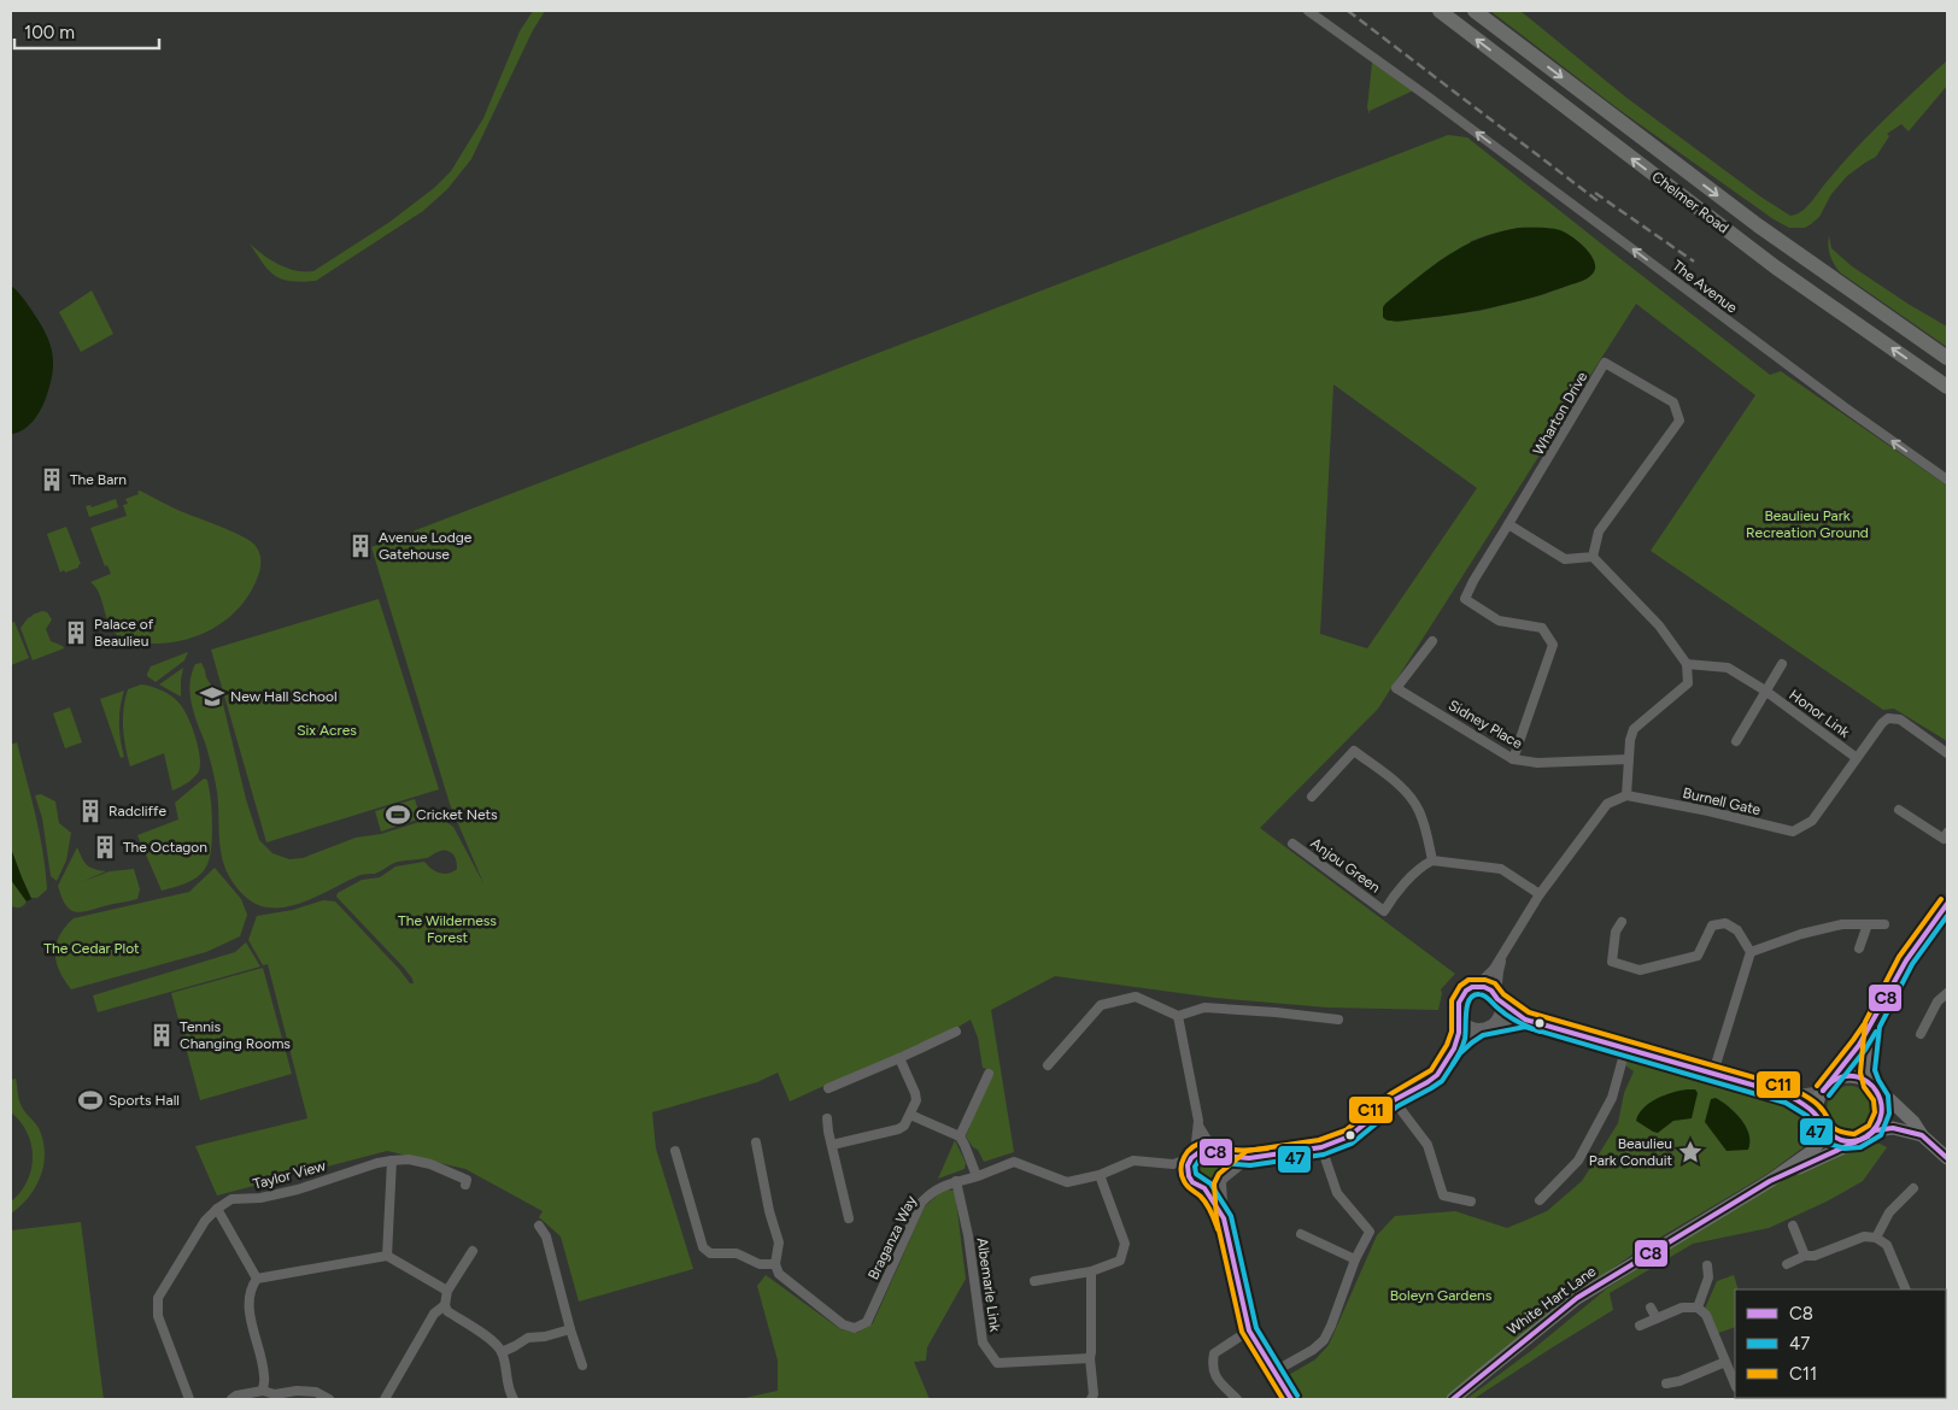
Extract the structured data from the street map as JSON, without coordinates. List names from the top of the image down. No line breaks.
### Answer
{"streets":{"main road":["Chelmer Road"],"street":["The Avenue","Wharton Drive","Honor Link","Sidney Place","Burnell Gate","Anjou Green","Taylor View","Braganza Way","Albemarle Link","White Hart Lane"]},"crossings":[["Honor Link","Burnell Gate"],["Braganza Way","Albemarle Link"]],"one_way":["The Avenue"],"parks":["Beaulieu Park Recreation Ground","Six Acres","The Wilderness Forest","The Cedar Plot","Boleyn Gardens"],"places":{"building":["The Barn","Avenue Lodge Gatehouse","Palace of Beaulieu","Radcliffe","The Octagon","Tennis Changing Rooms"],"school or university":["New Hall School"],"sports":["Cricket Nets","Sports Hall"],"place":["Beaulieu Park Conduit"]},"lines":["transit line C11","transit line C8","transit line 47"],"legend":["C8","47","C11"],"scale_bar":"100 m"}
